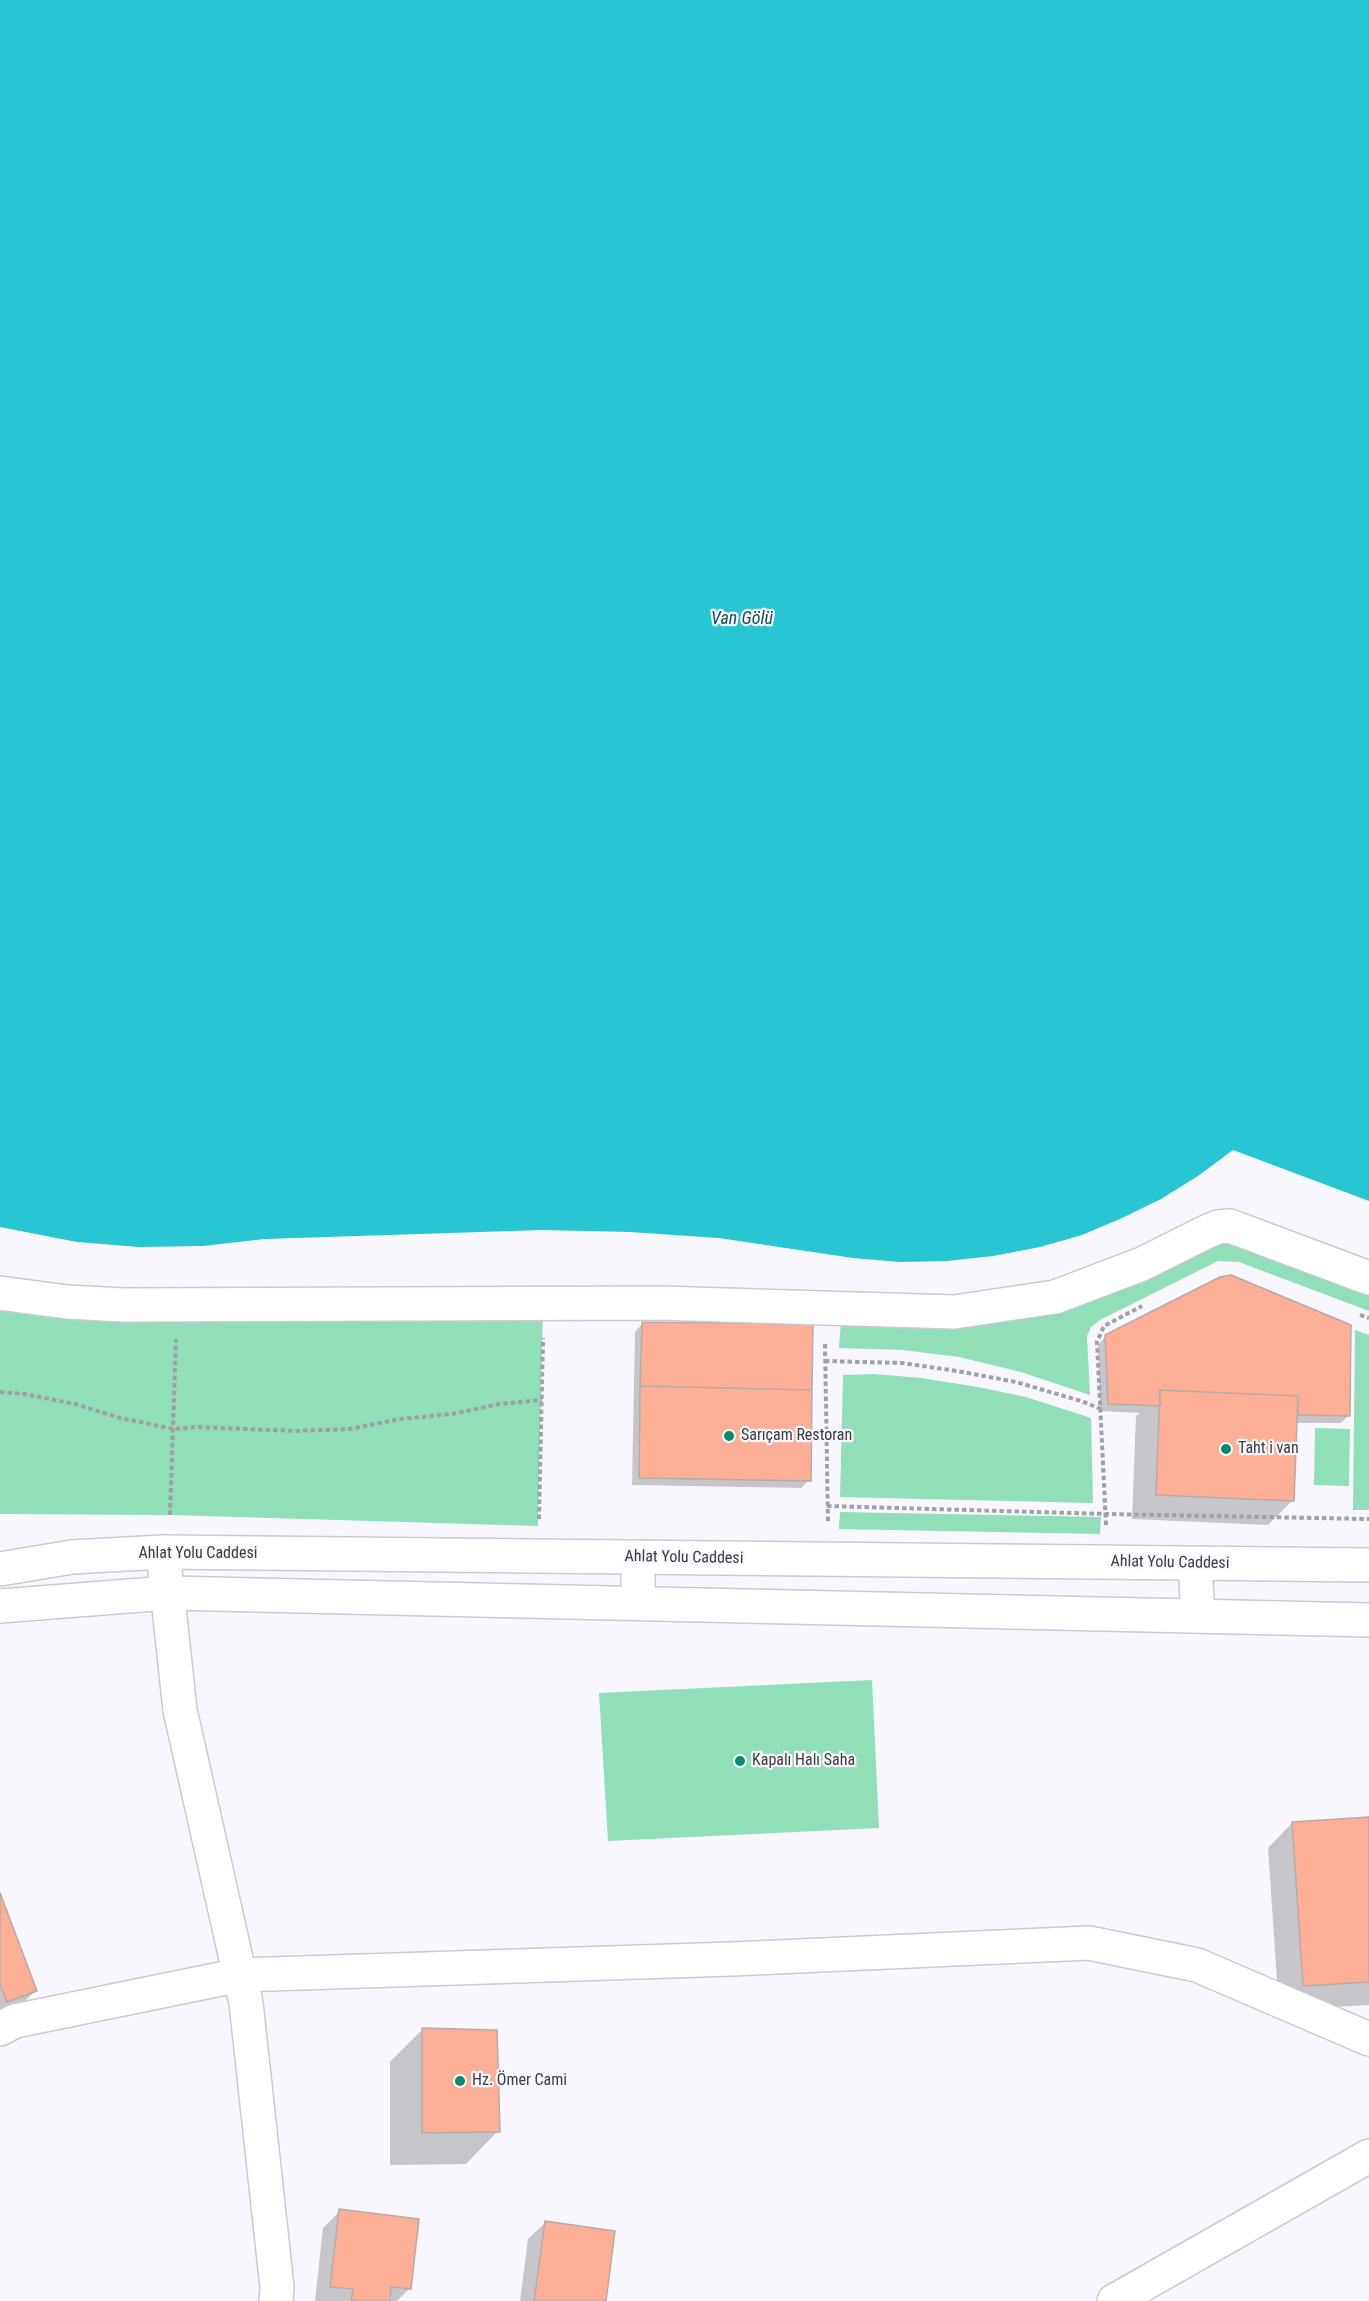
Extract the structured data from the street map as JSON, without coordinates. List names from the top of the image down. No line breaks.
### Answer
{"streets":{"street":["Ahlat Yolu Caddesi"]},"water":["Van Gölü"],"places":["Sarıçam Restoran","Taht i van","Kapalı Halı Saha","Hz. Ömer Cami"]}
